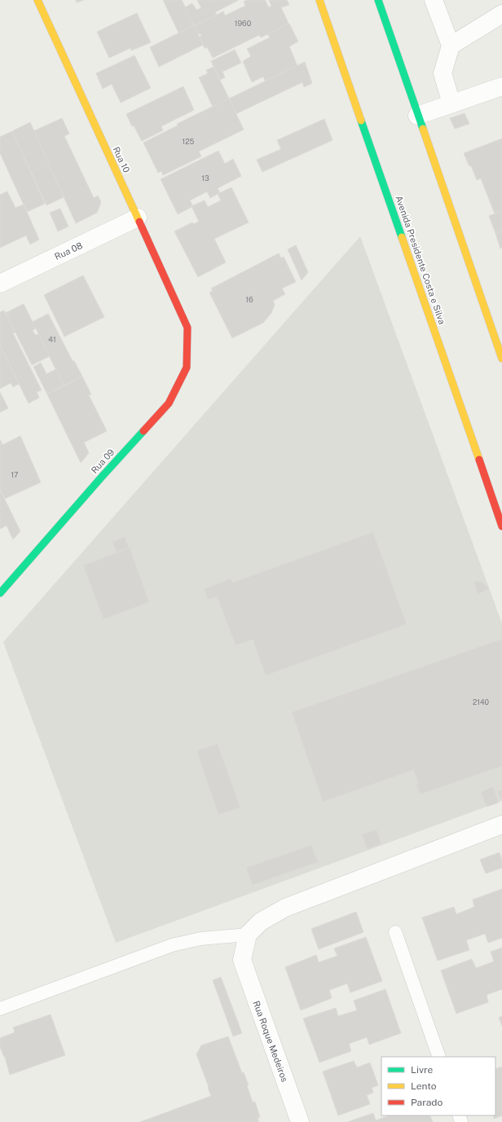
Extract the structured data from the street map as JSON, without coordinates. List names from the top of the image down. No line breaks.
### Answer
{"streets":{"main road":["Rua 10","Avenida Presidente Costa e Silva","Rua 09"],"street":["Rua 08","Rua Roque Medeiros"]},"crossings":[["Rua 10","Rua 08"],["Rua 10","Rua 09"]],"house_numbers":["1960","125","13","16","41","17","2140"],"legend":["Livre","Lento","Parado"]}
